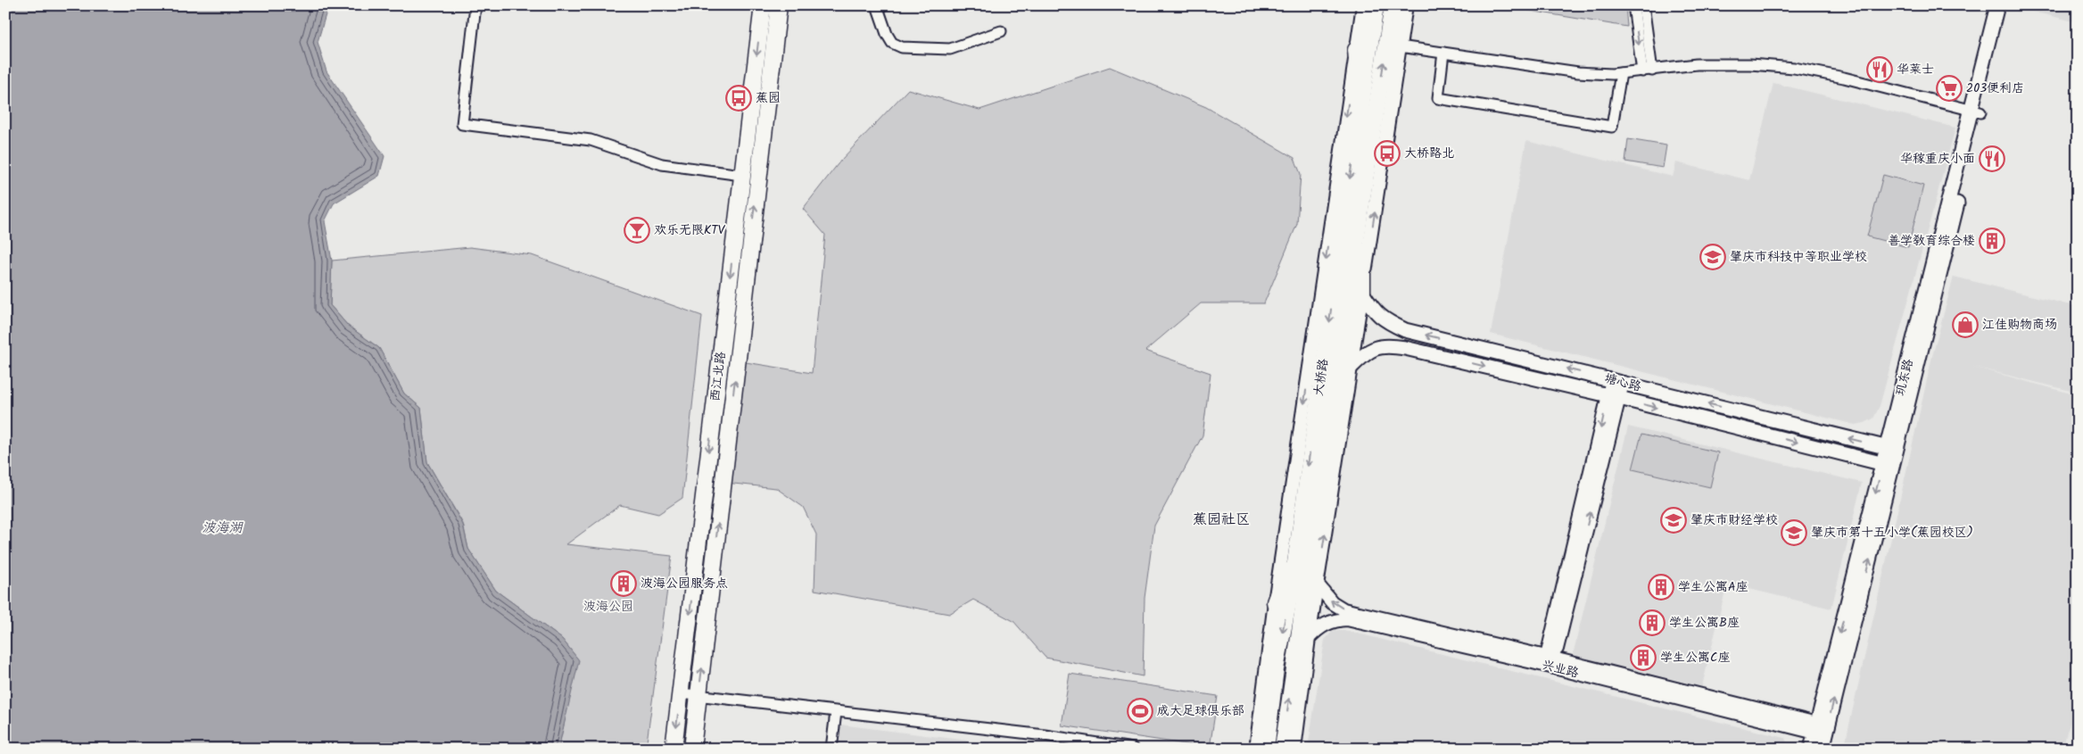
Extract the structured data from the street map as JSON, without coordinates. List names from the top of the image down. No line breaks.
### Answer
{"streets":{"main road":["西江北路","大桥路","玑东路","塘心路"],"street":["兴业路"]},"crossings":[["玑东路","塘心路"],["玑东路","兴业路"]],"districts":["蕉园社区"],"water":["波海湖"],"parks":["波海公园"],"places":{"restaurant":["华莱士","华稼重庆小面"],"supermarket":["203便利店"],"bus stop":["蕉园","大桥路北"],"bar":["欢乐无限KTV"],"building":["善学教育综合楼","波海公园服务点","学生公寓A座","学生公寓B座","学生公寓C座"],"school or university":["肇庆市科技中等职业学校","肇庆市财经学校","肇庆市第十五小学(蕉园校区)"],"shop":["江佳购物商场"],"sports":["成大足球俱乐部"]}}
